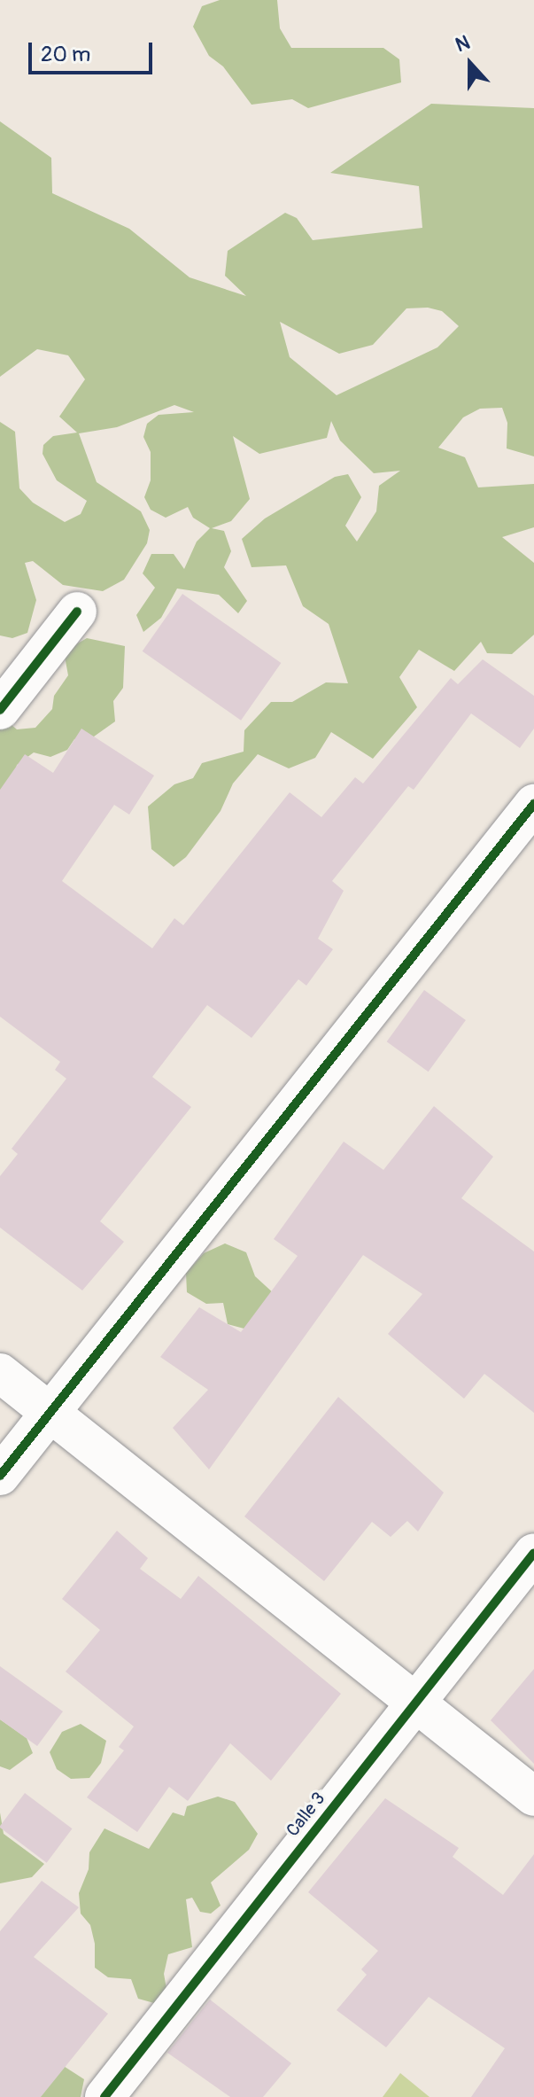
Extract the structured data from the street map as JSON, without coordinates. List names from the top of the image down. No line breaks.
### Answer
{"streets":{"street":["Calle 3"]},"scale_bar":"20 m","north":"top"}
